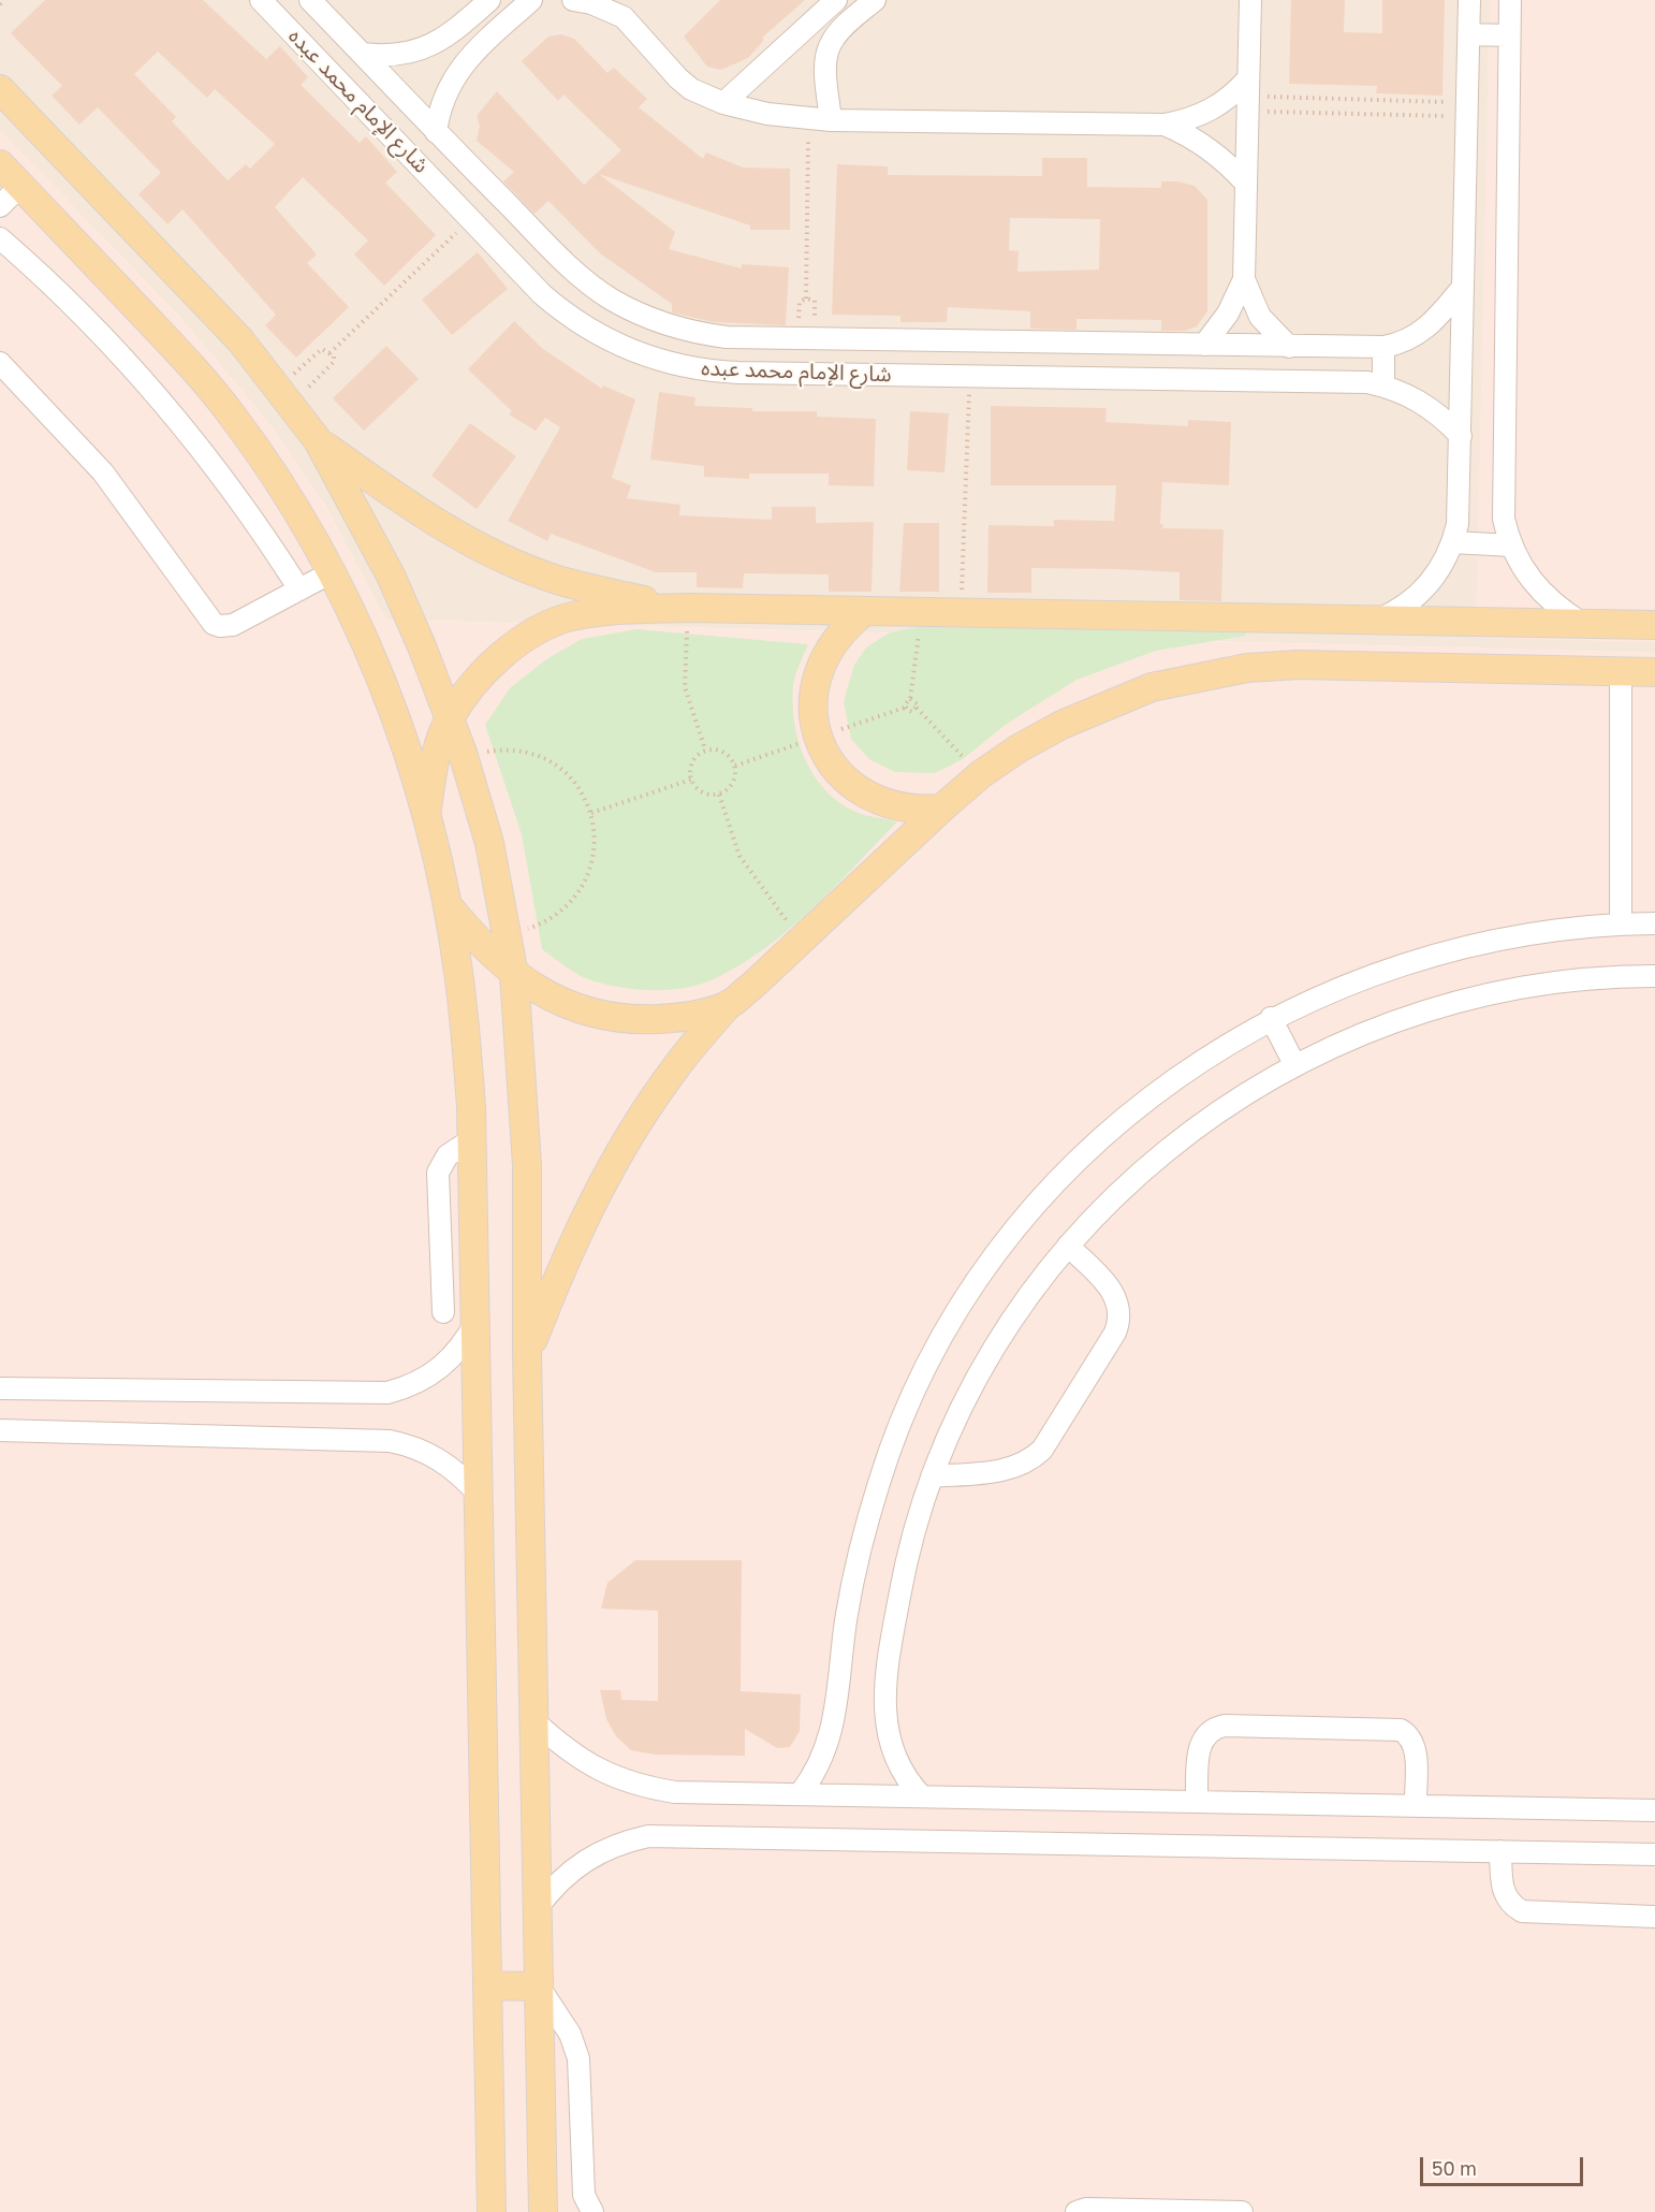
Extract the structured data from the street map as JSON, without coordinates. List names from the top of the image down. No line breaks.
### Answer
{"streets":{"street":["شارع الإمام محمد عبده"]},"scale_bar":"50 m"}
